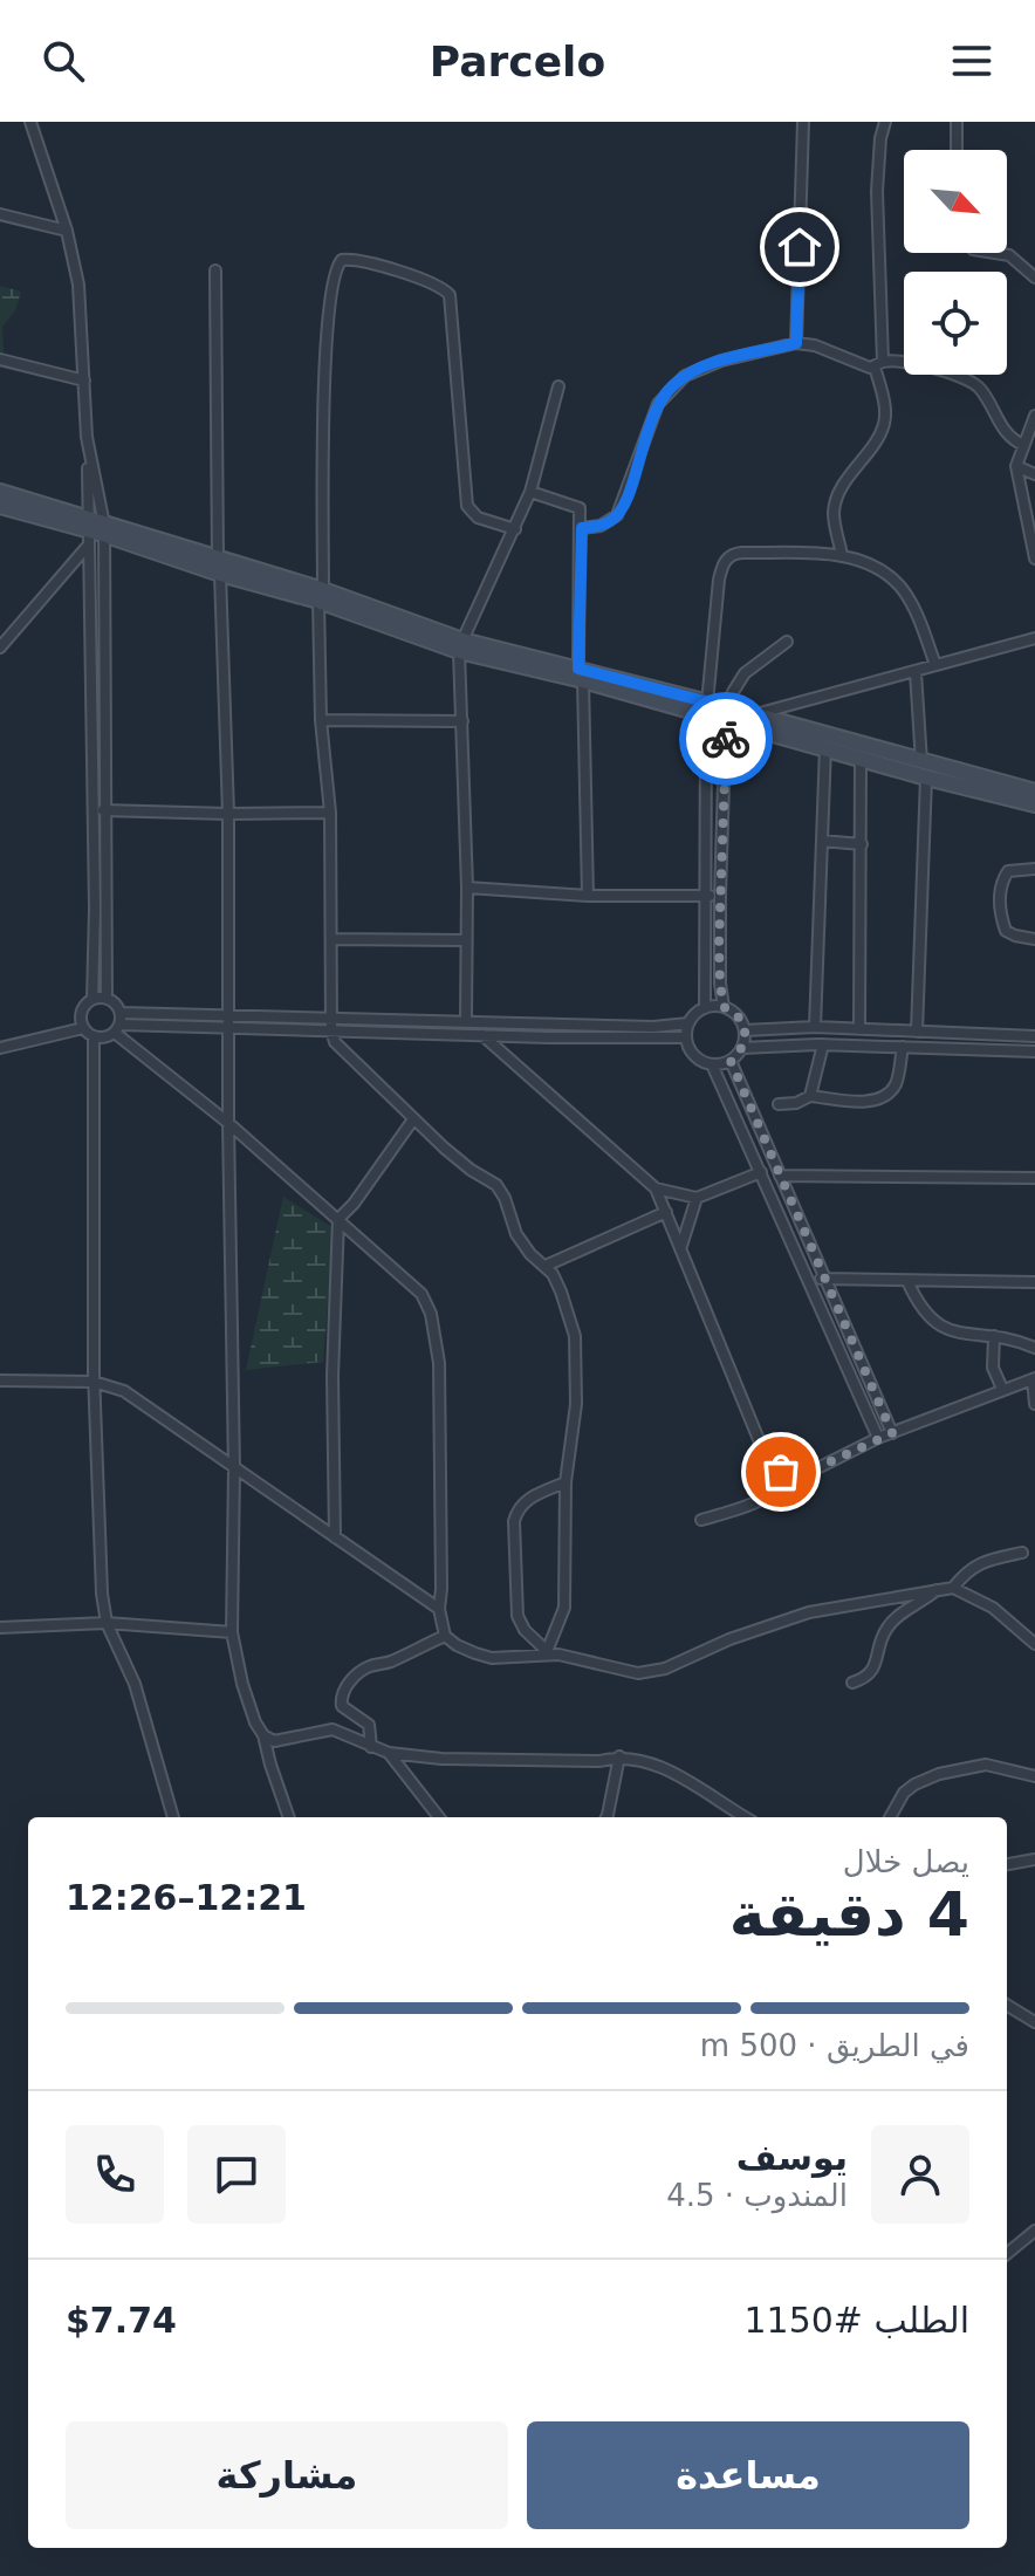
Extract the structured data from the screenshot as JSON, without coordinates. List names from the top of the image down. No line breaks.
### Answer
{"north":"bottom right","page":{"header":"Parcelo","heading":["4 دقيقة","يصل خلال","12:21–12:26"],"panel":["يوسف","المندوب · 4.5","الطلب #1150","$7.74"],"bar":"في الطريق · 500 m","buttons":["مساعدة","مشاركة"]}}
